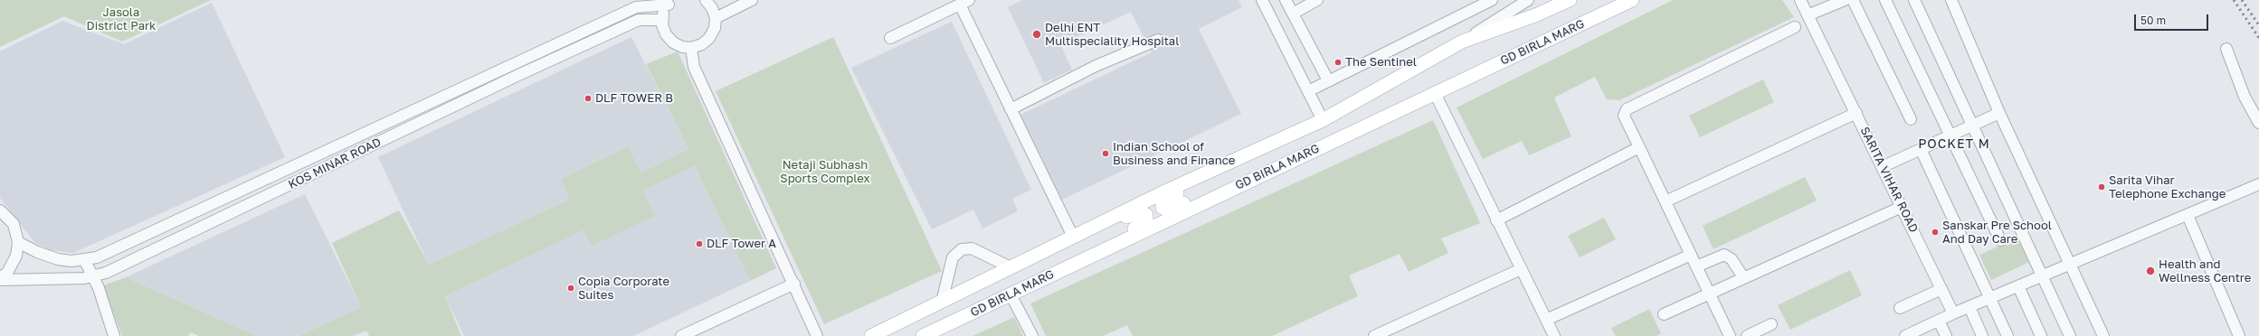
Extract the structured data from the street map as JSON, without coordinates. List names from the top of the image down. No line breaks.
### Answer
{"streets":{"main road":["GD BIRLA MARG"],"street":["KOS MINAR ROAD","SARITA VIHAR ROAD"]},"districts":["POCKET M"],"parks":["Jasola District Park","Netaji Subhash Sports Complex"],"places":["Delhi ENT Multispeciality Hospital","The Sentinel","DLF TOWER B","Indian School of Business and Finance","Sarita Vihar Telephone Exchange","Sanskar Pre School And Day Care","DLF Tower A","Health and Wellness Centre","Copia Corporate Suites"],"scale_bar":"50 m"}
